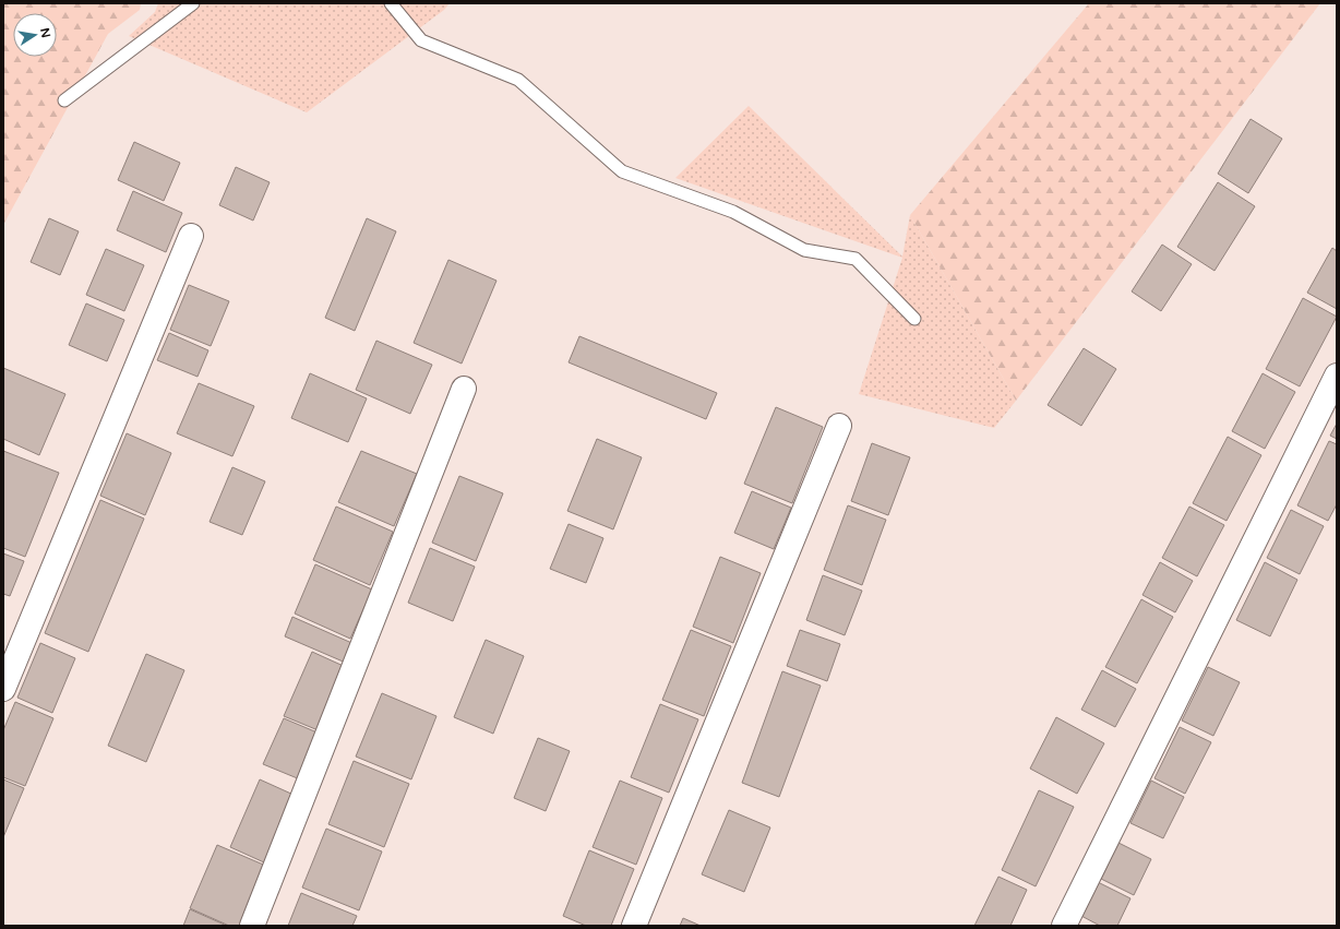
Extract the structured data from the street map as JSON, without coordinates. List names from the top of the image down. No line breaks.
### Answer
{"north":"right"}
